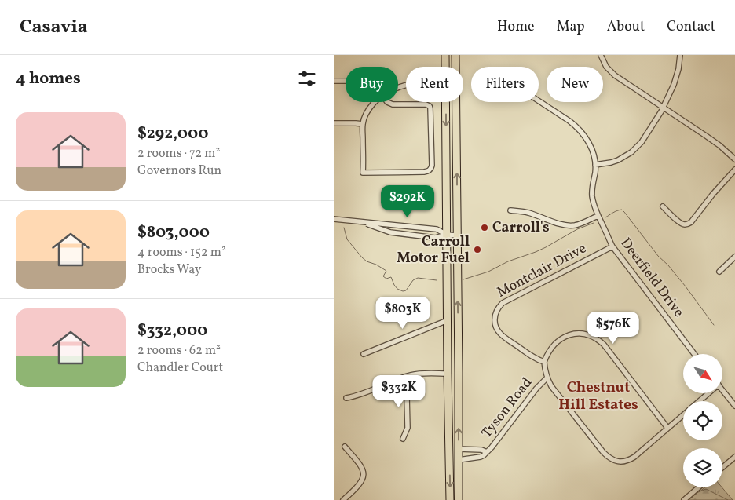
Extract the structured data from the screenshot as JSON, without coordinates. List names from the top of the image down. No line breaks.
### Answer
{"streets":{"street":["Montclair Drive","Deerfield Drive","Tyson Road"]},"crossings":[["Montclair Drive","Deerfield Drive"]],"districts":["Chestnut Hill Estates"],"places":["Carroll's","Carroll Motor Fuel"],"north":"bottom right","page":{"header":"Casavia","nav":["Home","Map","About","Contact"],"heading":"4 homes","chip":["Buy","Rent","Filters","New"],"list":[{"name":"$292,000","note":"2 rooms · 72 m² · Governors Run"},{"name":"$803,000","note":"4 rooms · 152 m² · Brocks Way"},{"name":"$332,000","note":"2 rooms · 62 m² · Chandler Court"}],"price":["$292K","$803K","$576K","$332K"]}}
